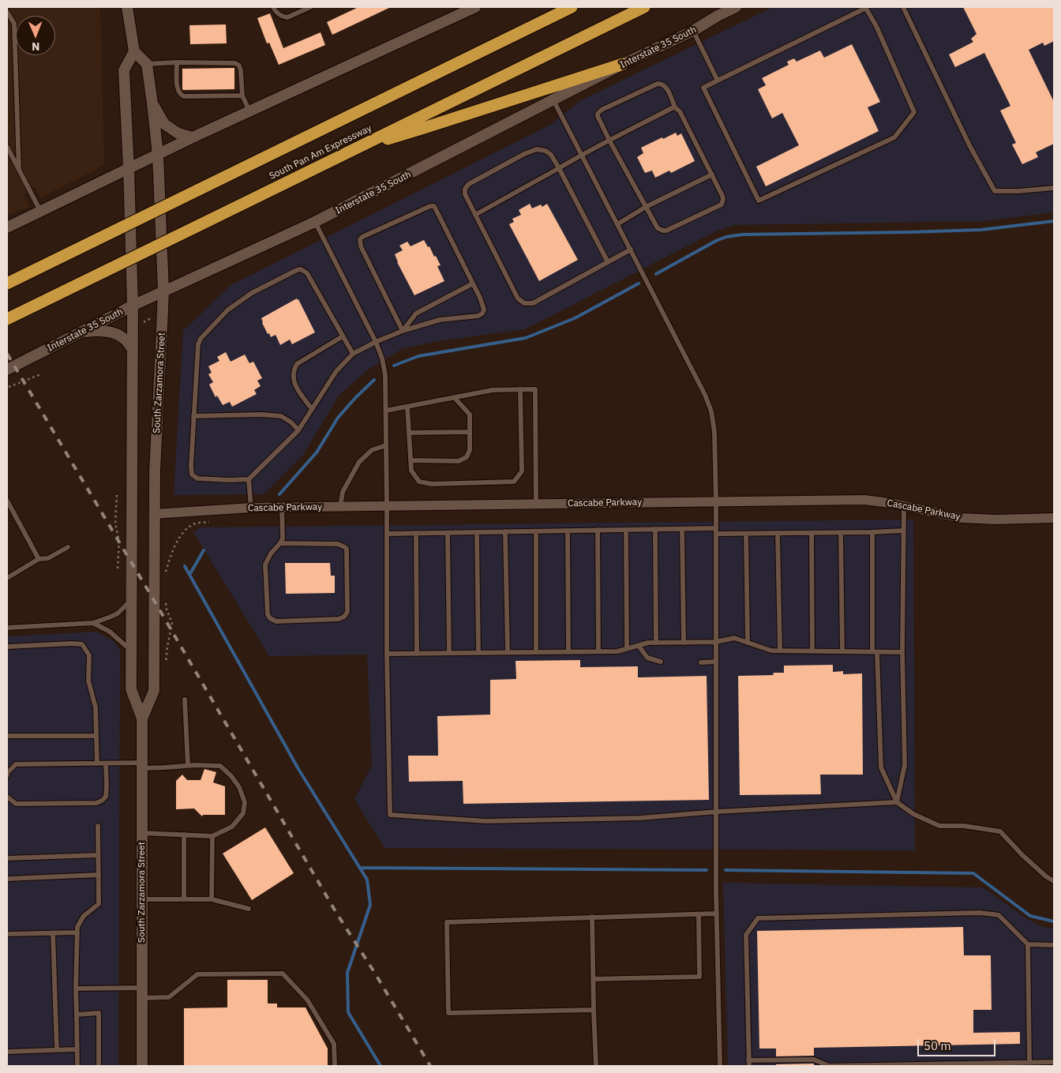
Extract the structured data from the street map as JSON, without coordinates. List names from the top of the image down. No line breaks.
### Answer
{"streets":{"highway":["South Pan Am Expressway"],"main road":["Interstate 35 South","South Zarzamora Street"],"street":["Cascabe Parkway"]},"crossings":[["Interstate 35 South","South Zarzamora Street"],["South Zarzamora Street","Cascabe Parkway"]],"scale_bar":"50 m","north":"bottom"}
